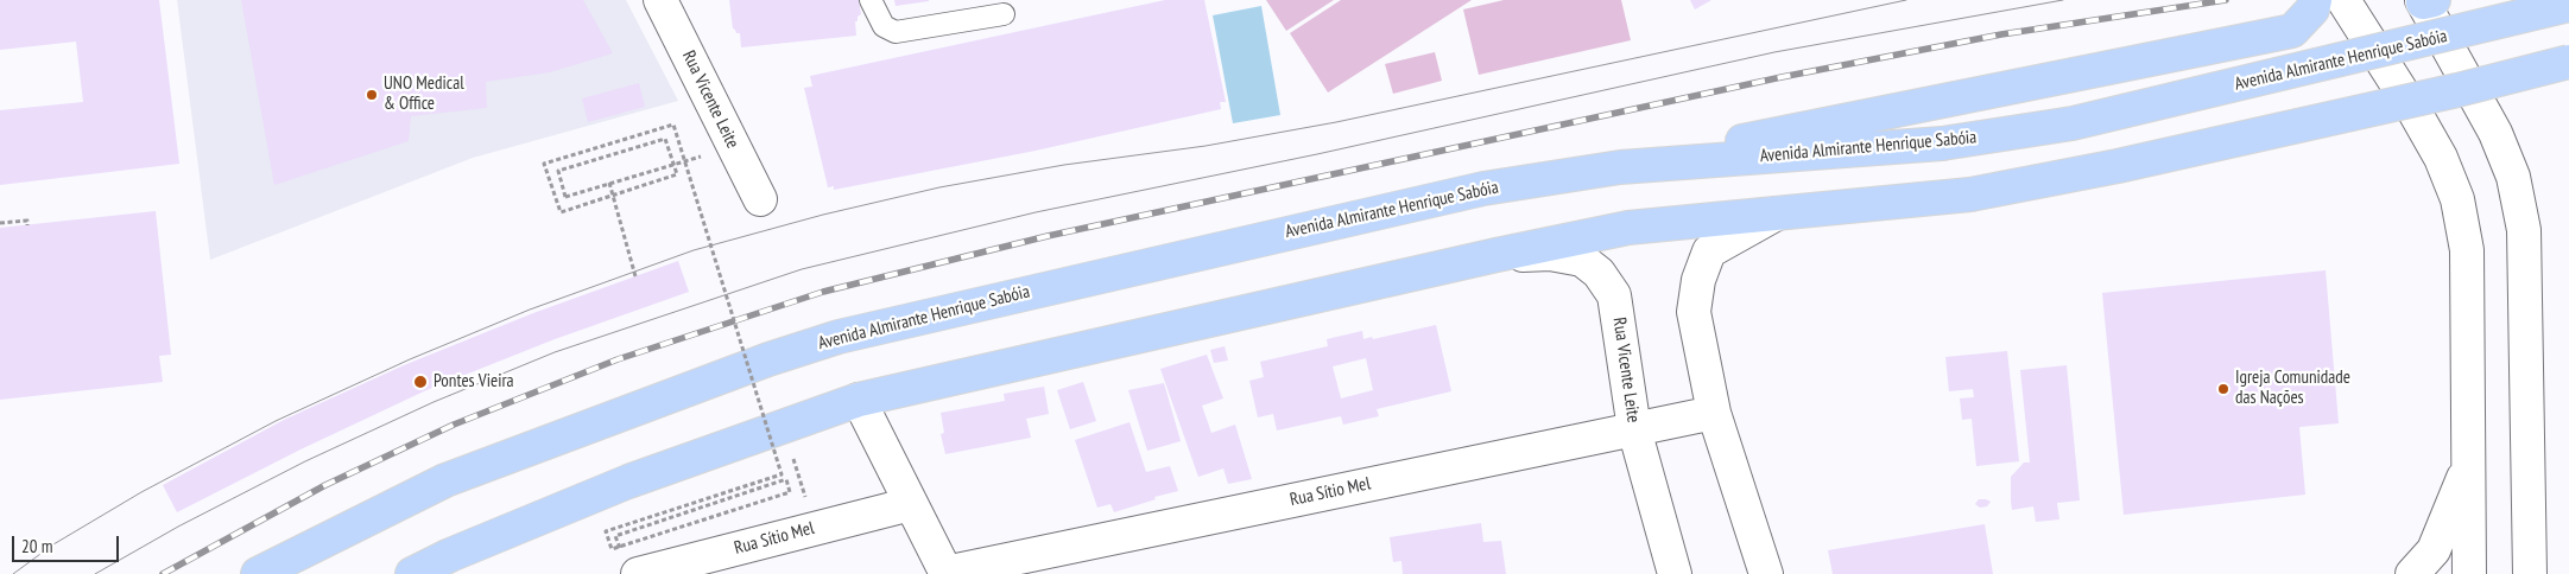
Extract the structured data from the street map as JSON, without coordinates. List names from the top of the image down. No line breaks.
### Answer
{"streets":{"highway":["Avenida Almirante Henrique Sabóia"],"street":["Rua Vicente Leite","Rua Sítio Mel"]},"crossings":[["Rua Vicente Leite","Rua Sítio Mel"]],"places":["UNO Medical & Office","Pontes Vieira","Igreja Comunidade das Nações"],"scale_bar":"20 m"}
